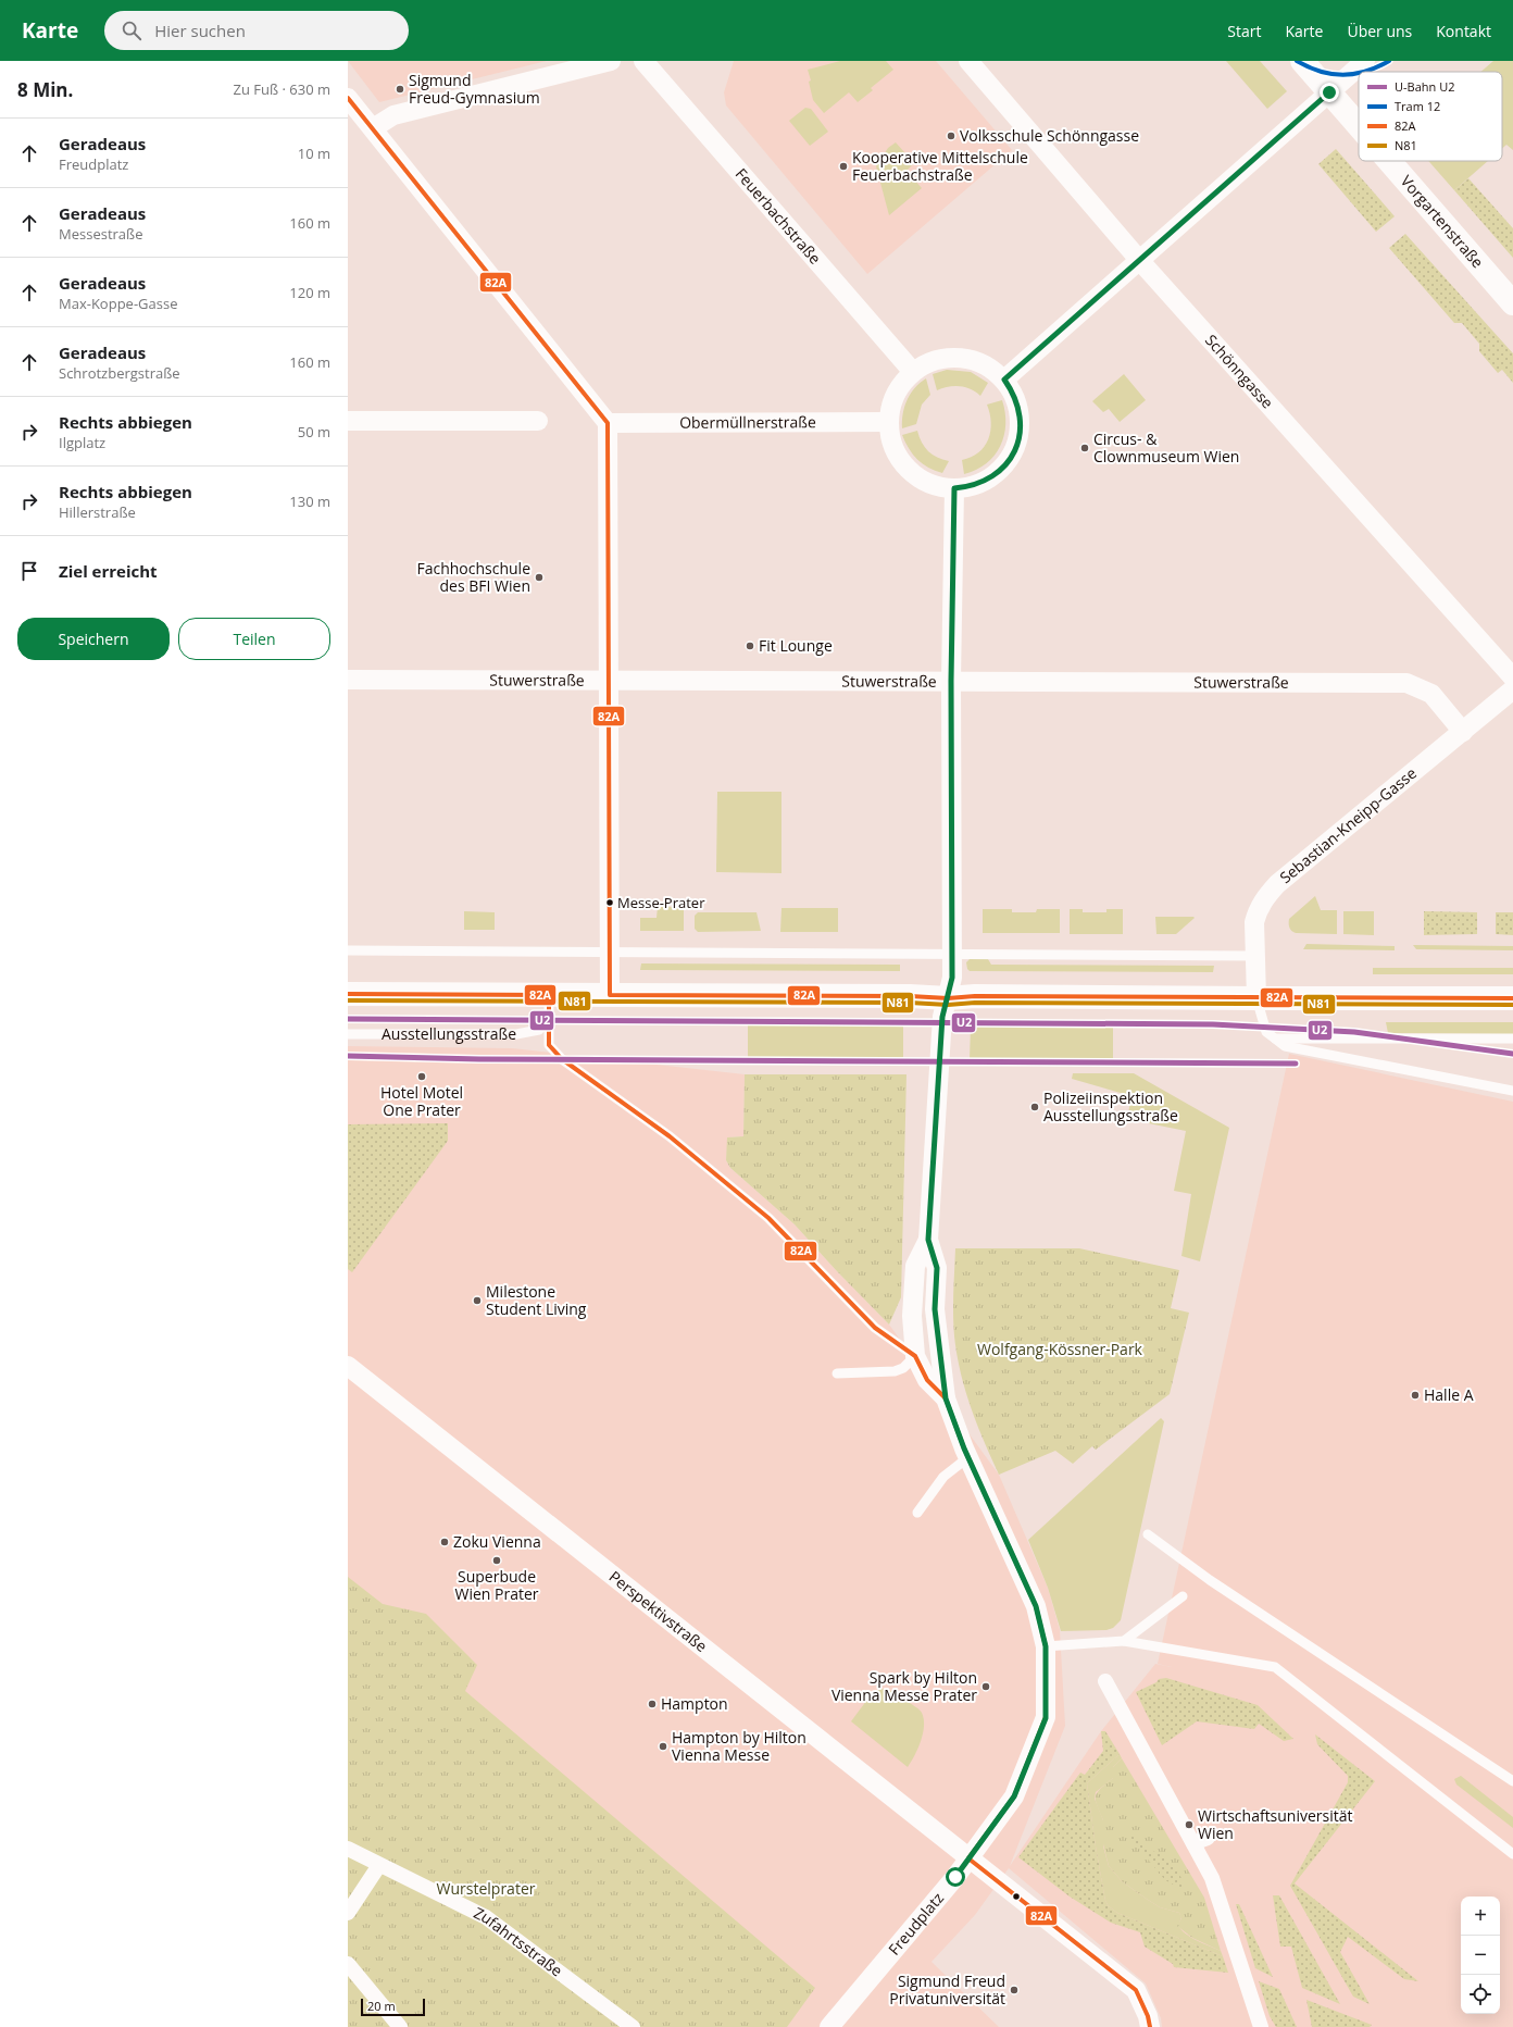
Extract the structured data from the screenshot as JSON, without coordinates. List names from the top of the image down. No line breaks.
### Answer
{"streets":{"main road":["Vorgartenstraße"],"street":["Feuerbachstraße","Schönngasse","Obermüllnerstraße","Stuwerstraße","Sebastian-Kneipp-Gasse","Perspektivstraße","Freudplatz","Zufahrtsstraße"],"lane":["Ausstellungsstraße"]},"crossings":[["Feuerbachstraße","Obermüllnerstraße"],["Stuwerstraße","Sebastian-Kneipp-Gasse"],["Perspektivstraße","Freudplatz"]],"parks":["Wolfgang-Kössner-Park","Wurstelprater"],"places":["Sigmund Freud-Gymnasium","Volksschule Schönngasse","Kooperative Mittelschule Feuerbachstraße","Circus- & Clownmuseum Wien","Fachhochschule des BFI Wien","Fit Lounge","Messe-Prater","Hotel Motel One Prater","Polizeiinspektion Ausstellungsstraße","Milestone Student Living","Halle A","Zoku Vienna","Superbude Wien Prater","Spark by Hilton Vienna Messe Prater","Hampton","Hampton by Hilton Vienna Messe","Wirtschaftsuniversität Wien","Sigmund Freud Privatuniversität"],"lines":["tram line 12","transit line 82A","transit line N81","metro line U2"],"legend":["U-Bahn U2","Tram 12","82A","N81"],"scale_bar":"20 m","page":{"header":"Karte","search":"Hier suchen","nav":["Start","Karte","Über uns","Kontakt"],"heading":["8 Min.","Zu Fuß · 630 m"],"list":[["Geradeaus","Freudplatz","10 m"],["Geradeaus","Messestraße","160 m"],["Geradeaus","Max-Koppe-Gasse","120 m"],["Geradeaus","Schrotzbergstraße","160 m"],["Rechts abbiegen","Ilgplatz","50 m"],["Rechts abbiegen","Hillerstraße","130 m"],"Ziel erreicht"],"buttons":["Speichern","Teilen"],"map_buttons":["+","−"],"scale":"20 m"}}
